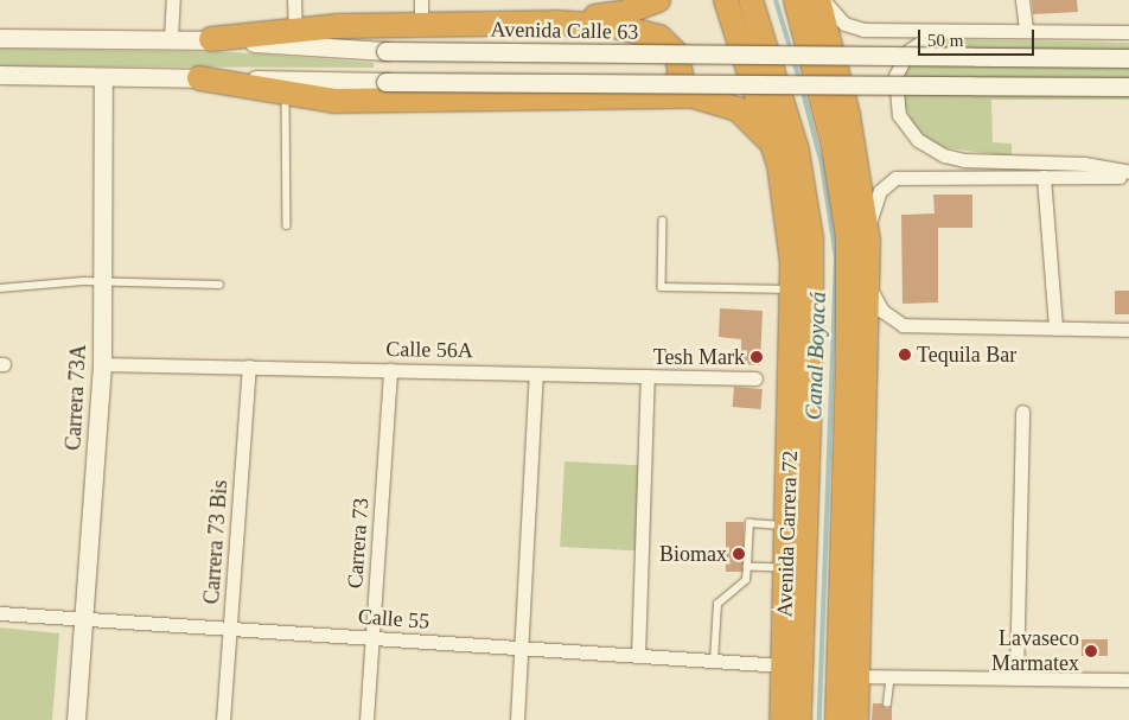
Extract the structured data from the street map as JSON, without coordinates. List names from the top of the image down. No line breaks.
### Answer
{"streets":{"highway":["Avenida Carrera 72"],"main road":["Avenida Calle 63","Carrera 73A"],"street":["Calle 56A","Carrera 73 Bis","Carrera 73","Calle 55"]},"crossings":[["Calle 56A","Carrera 73A"],["Calle 56A","Carrera 73 Bis"],["Calle 56A","Carrera 73"],["Carrera 73A","Calle 55"],["Avenida Carrera 72","Calle 55"],["Carrera 73 Bis","Calle 55"],["Carrera 73","Calle 55"]],"water":["Canal Boyacá"],"places":["Tequila Bar","Tesh Mark","Biomax","Lavaseco Marmatex"],"scale_bar":"50 m"}
